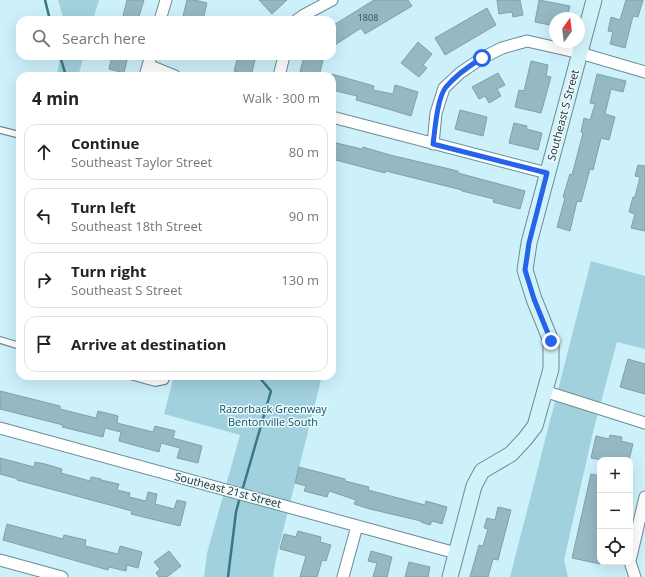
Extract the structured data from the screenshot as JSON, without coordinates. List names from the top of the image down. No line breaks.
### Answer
{"streets":{"street":["Southeast S Street","Southeast 21st Street"]},"crossings":[["Southeast S Street","Southeast 21st Street"]],"parks":["Razorback Greenway Bentonville South"],"house_numbers":["1808"],"north":"top","page":{"search":"Search here","heading":["4 min","Walk · 300 m"],"list":[["Continue","Southeast Taylor Street","80 m"],["Turn left","Southeast 18th Street","90 m"],["Turn right","Southeast S Street","130 m"],"Arrive at destination"],"map_buttons":["+","−"]}}
